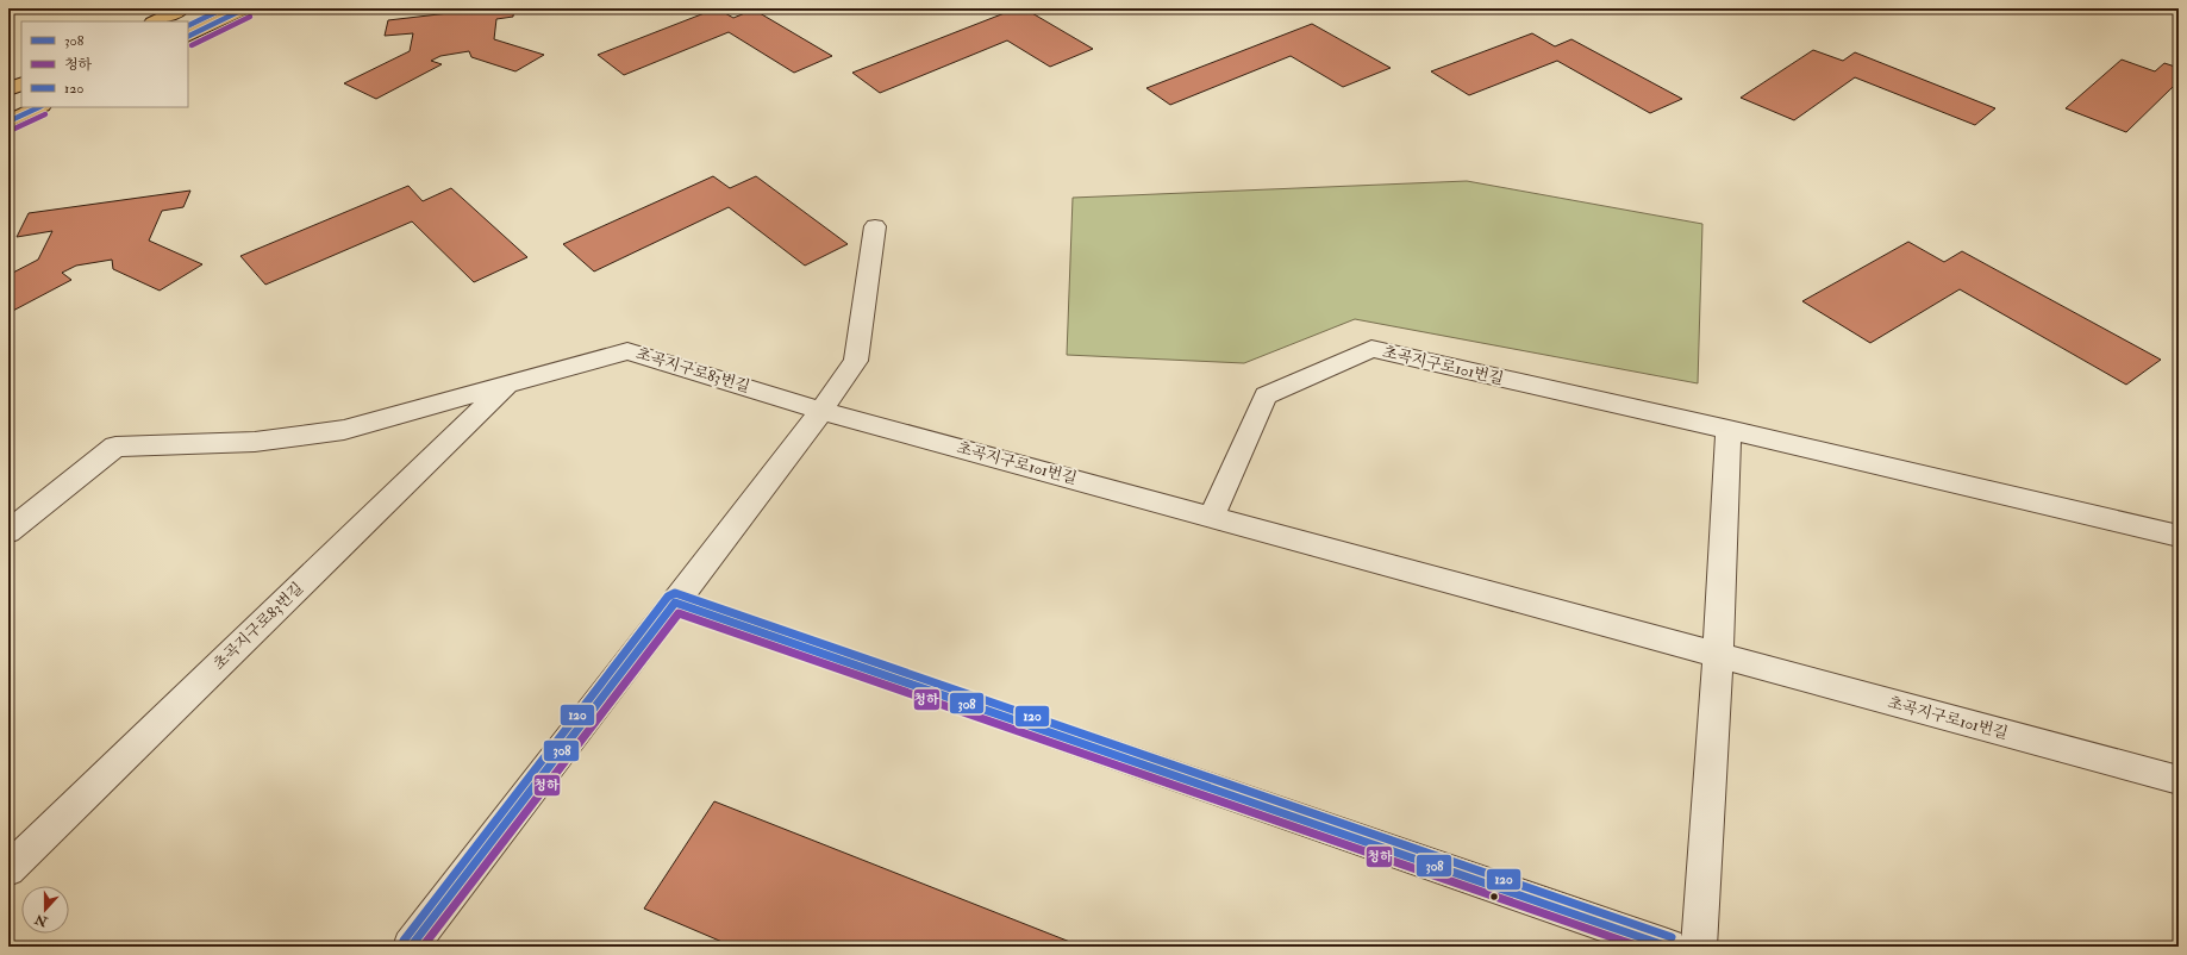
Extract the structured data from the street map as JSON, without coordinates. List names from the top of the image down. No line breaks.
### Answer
{"streets":{"street":["초곡지구로101번길","초곡지구로83번길"]},"crossings":[["초곡지구로101번길","초곡지구로83번길"]],"lines":["transit line 308","transit line 120","transit line 청하"],"legend":["308","청하","120"],"north":"bottom"}
